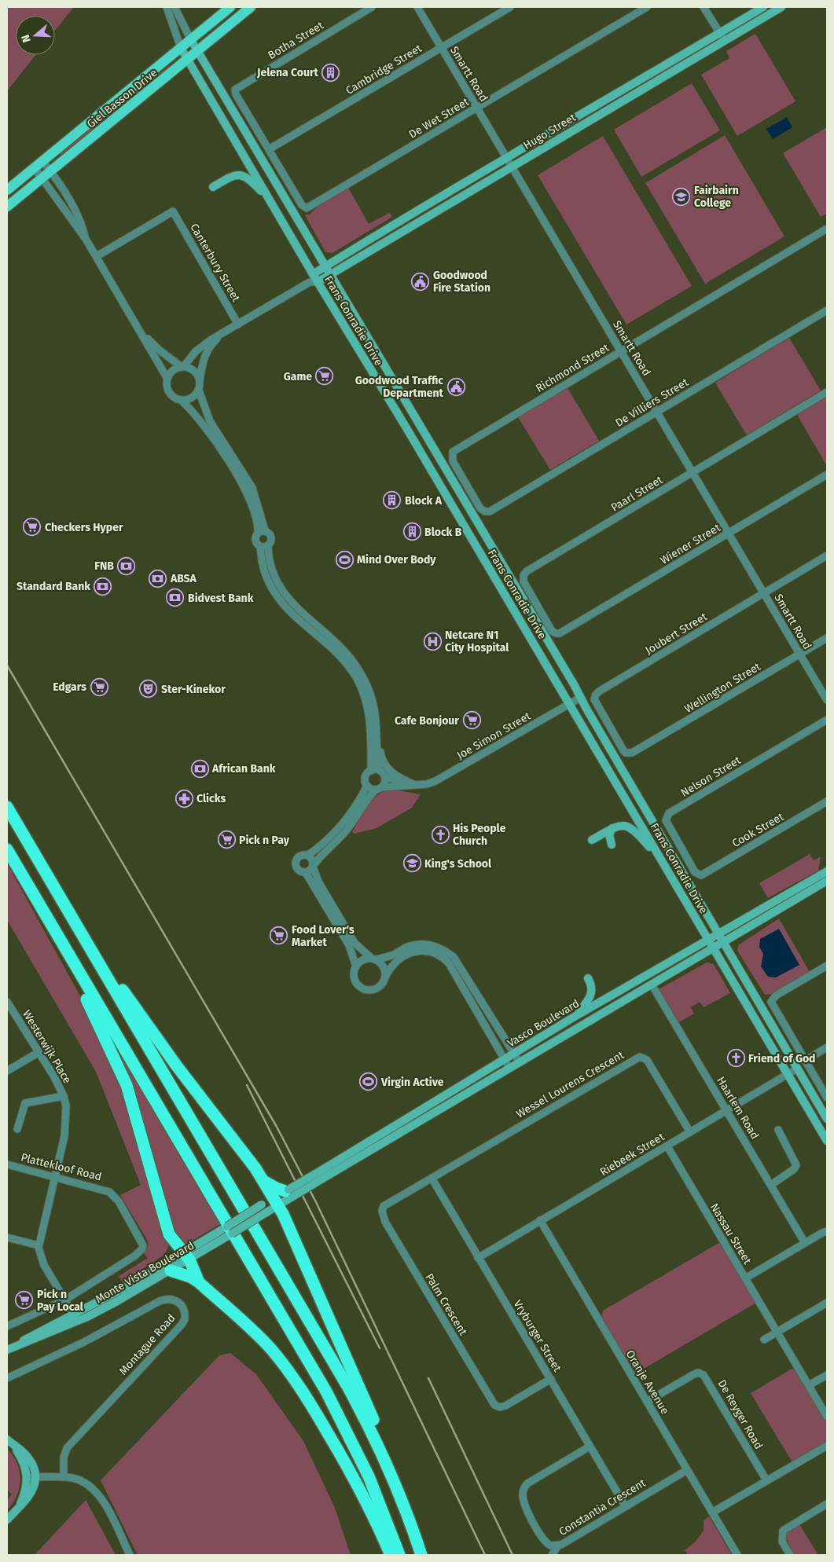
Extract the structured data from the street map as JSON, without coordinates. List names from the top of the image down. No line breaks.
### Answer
{"streets":{"main road":["Giel Basson Drive","Hugo Street","Frans Conradie Drive","Vasco Boulevard","Monte Vista Boulevard"],"street":["Botha Street","Cambridge Street","Smartt Road","De Wet Street","Canterbury Street","Richmond Street","De Villiers Street","Paarl Street","Wiener Street","Joubert Street","Wellington Street","Joe Simon Street","Nelson Street","Cook Street","Westerwijk Place","Wessel Lourens Crescent","Haarlem Road","Riebeek Street","Plattekloof Road","Nassau Street","Palm Crescent","Vryburger Street","Montague Road","Oranje Avenue","De Reyger Road","Constantia Crescent"]},"crossings":[["Botha Street","Cambridge Street"],["Botha Street","De Wet Street"],["Cambridge Street","Smartt Road"],["Cambridge Street","De Wet Street"],["Smartt Road","De Wet Street"],["Smartt Road","Hugo Street"],["Smartt Road","Richmond Street"],["Smartt Road","De Villiers Street"],["Smartt Road","Paarl Street"],["Smartt Road","Wiener Street"],["Smartt Road","Joubert Street"],["Smartt Road","Wellington Street"],["Giel Basson Drive","Frans Conradie Drive"],["Hugo Street","Frans Conradie Drive"],["Frans Conradie Drive","Joe Simon Street"],["Frans Conradie Drive","Vasco Boulevard"],["Frans Conradie Drive","Riebeek Street"],["Richmond Street","De Villiers Street"],["Paarl Street","Wiener Street"],["Joubert Street","Wellington Street"],["Nelson Street","Cook Street"],["Vasco Boulevard","Haarlem Road"],["Vasco Boulevard","Monte Vista Boulevard"],["Wessel Lourens Crescent","Riebeek Street"],["Wessel Lourens Crescent","Palm Crescent"],["Wessel Lourens Crescent","Vryburger Street"],["Haarlem Road","Riebeek Street"],["Riebeek Street","Nassau Street"],["Riebeek Street","Vryburger Street"],["Riebeek Street","Oranje Avenue"],["Plattekloof Road","Monte Vista Boulevard"],["Palm Crescent","Vryburger Street"],["Vryburger Street","Constantia Crescent"],["Oranje Avenue","De Reyger Road"],["Oranje Avenue","Constantia Crescent"]],"places":{"building":["Jelena Court","Block A","Block B"],"school or university":["Fairbairn College","King's School"],"public building":["Goodwood Fire Station","Goodwood Traffic Department"],"supermarket":["Game","Checkers Hyper","Edgars","Cafe Bonjour","Pick n Pay","Food Lover's Market","Pick n Pay Local"],"sports":["Mind Over Body","Virgin Active"],"bank":["FNB","ABSA","Standard Bank","Bidvest Bank","African Bank"],"hospital":["Netcare N1 City Hospital"],"theatre":["Ster-Kinekor"],"pharmacy":["Clicks"],"church":["His People Church","Friend of God"]},"north":"left"}
